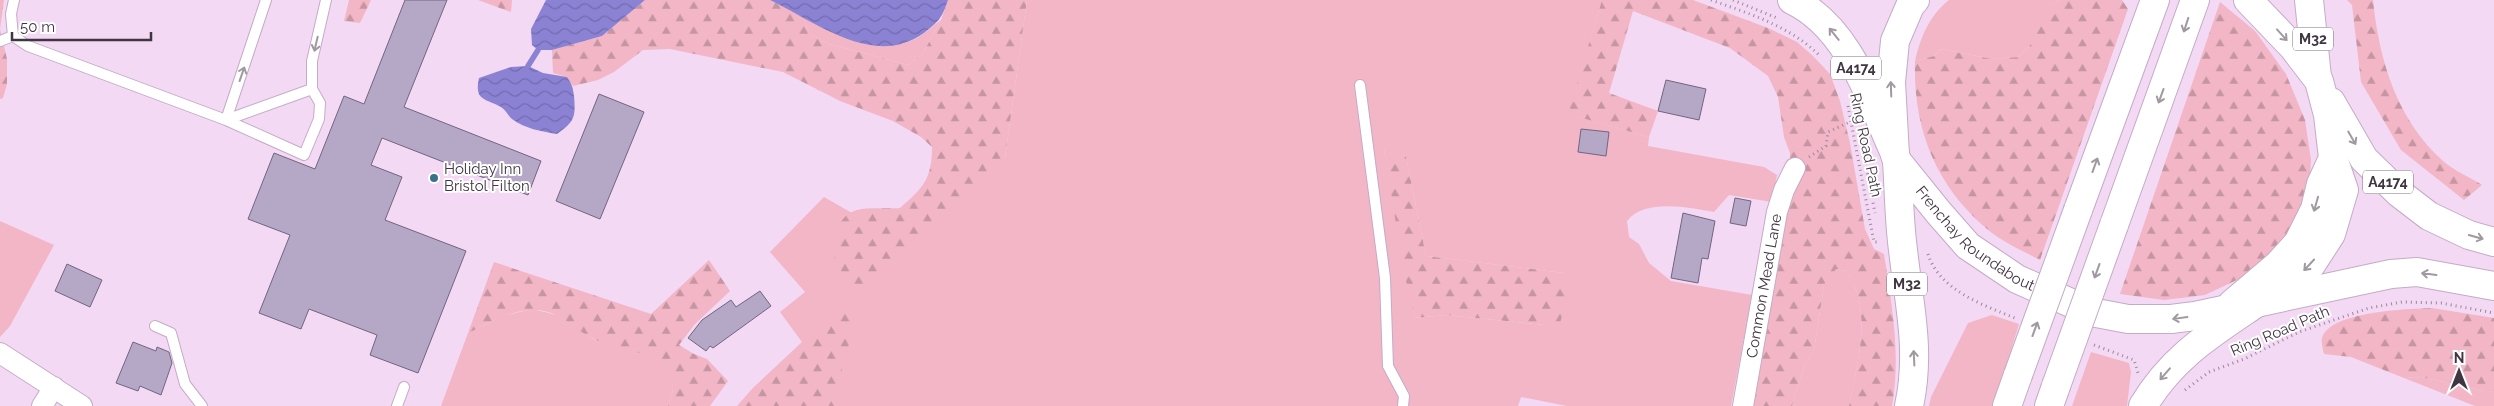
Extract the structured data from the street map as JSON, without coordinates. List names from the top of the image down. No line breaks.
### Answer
{"streets":{"main road":["M32","A4174","Frenchay Roundabout"],"street":["Common Mead Lane"],"path":["Ring Road Path"]},"crossings":[["M32","A4174"],["M32","Ring Road Path"],["M32","Frenchay Roundabout"],["A4174","Frenchay Roundabout"]],"one_way":["Frenchay Roundabout"],"places":["Holiday Inn Bristol Filton"],"scale_bar":"50 m","north":"top"}
